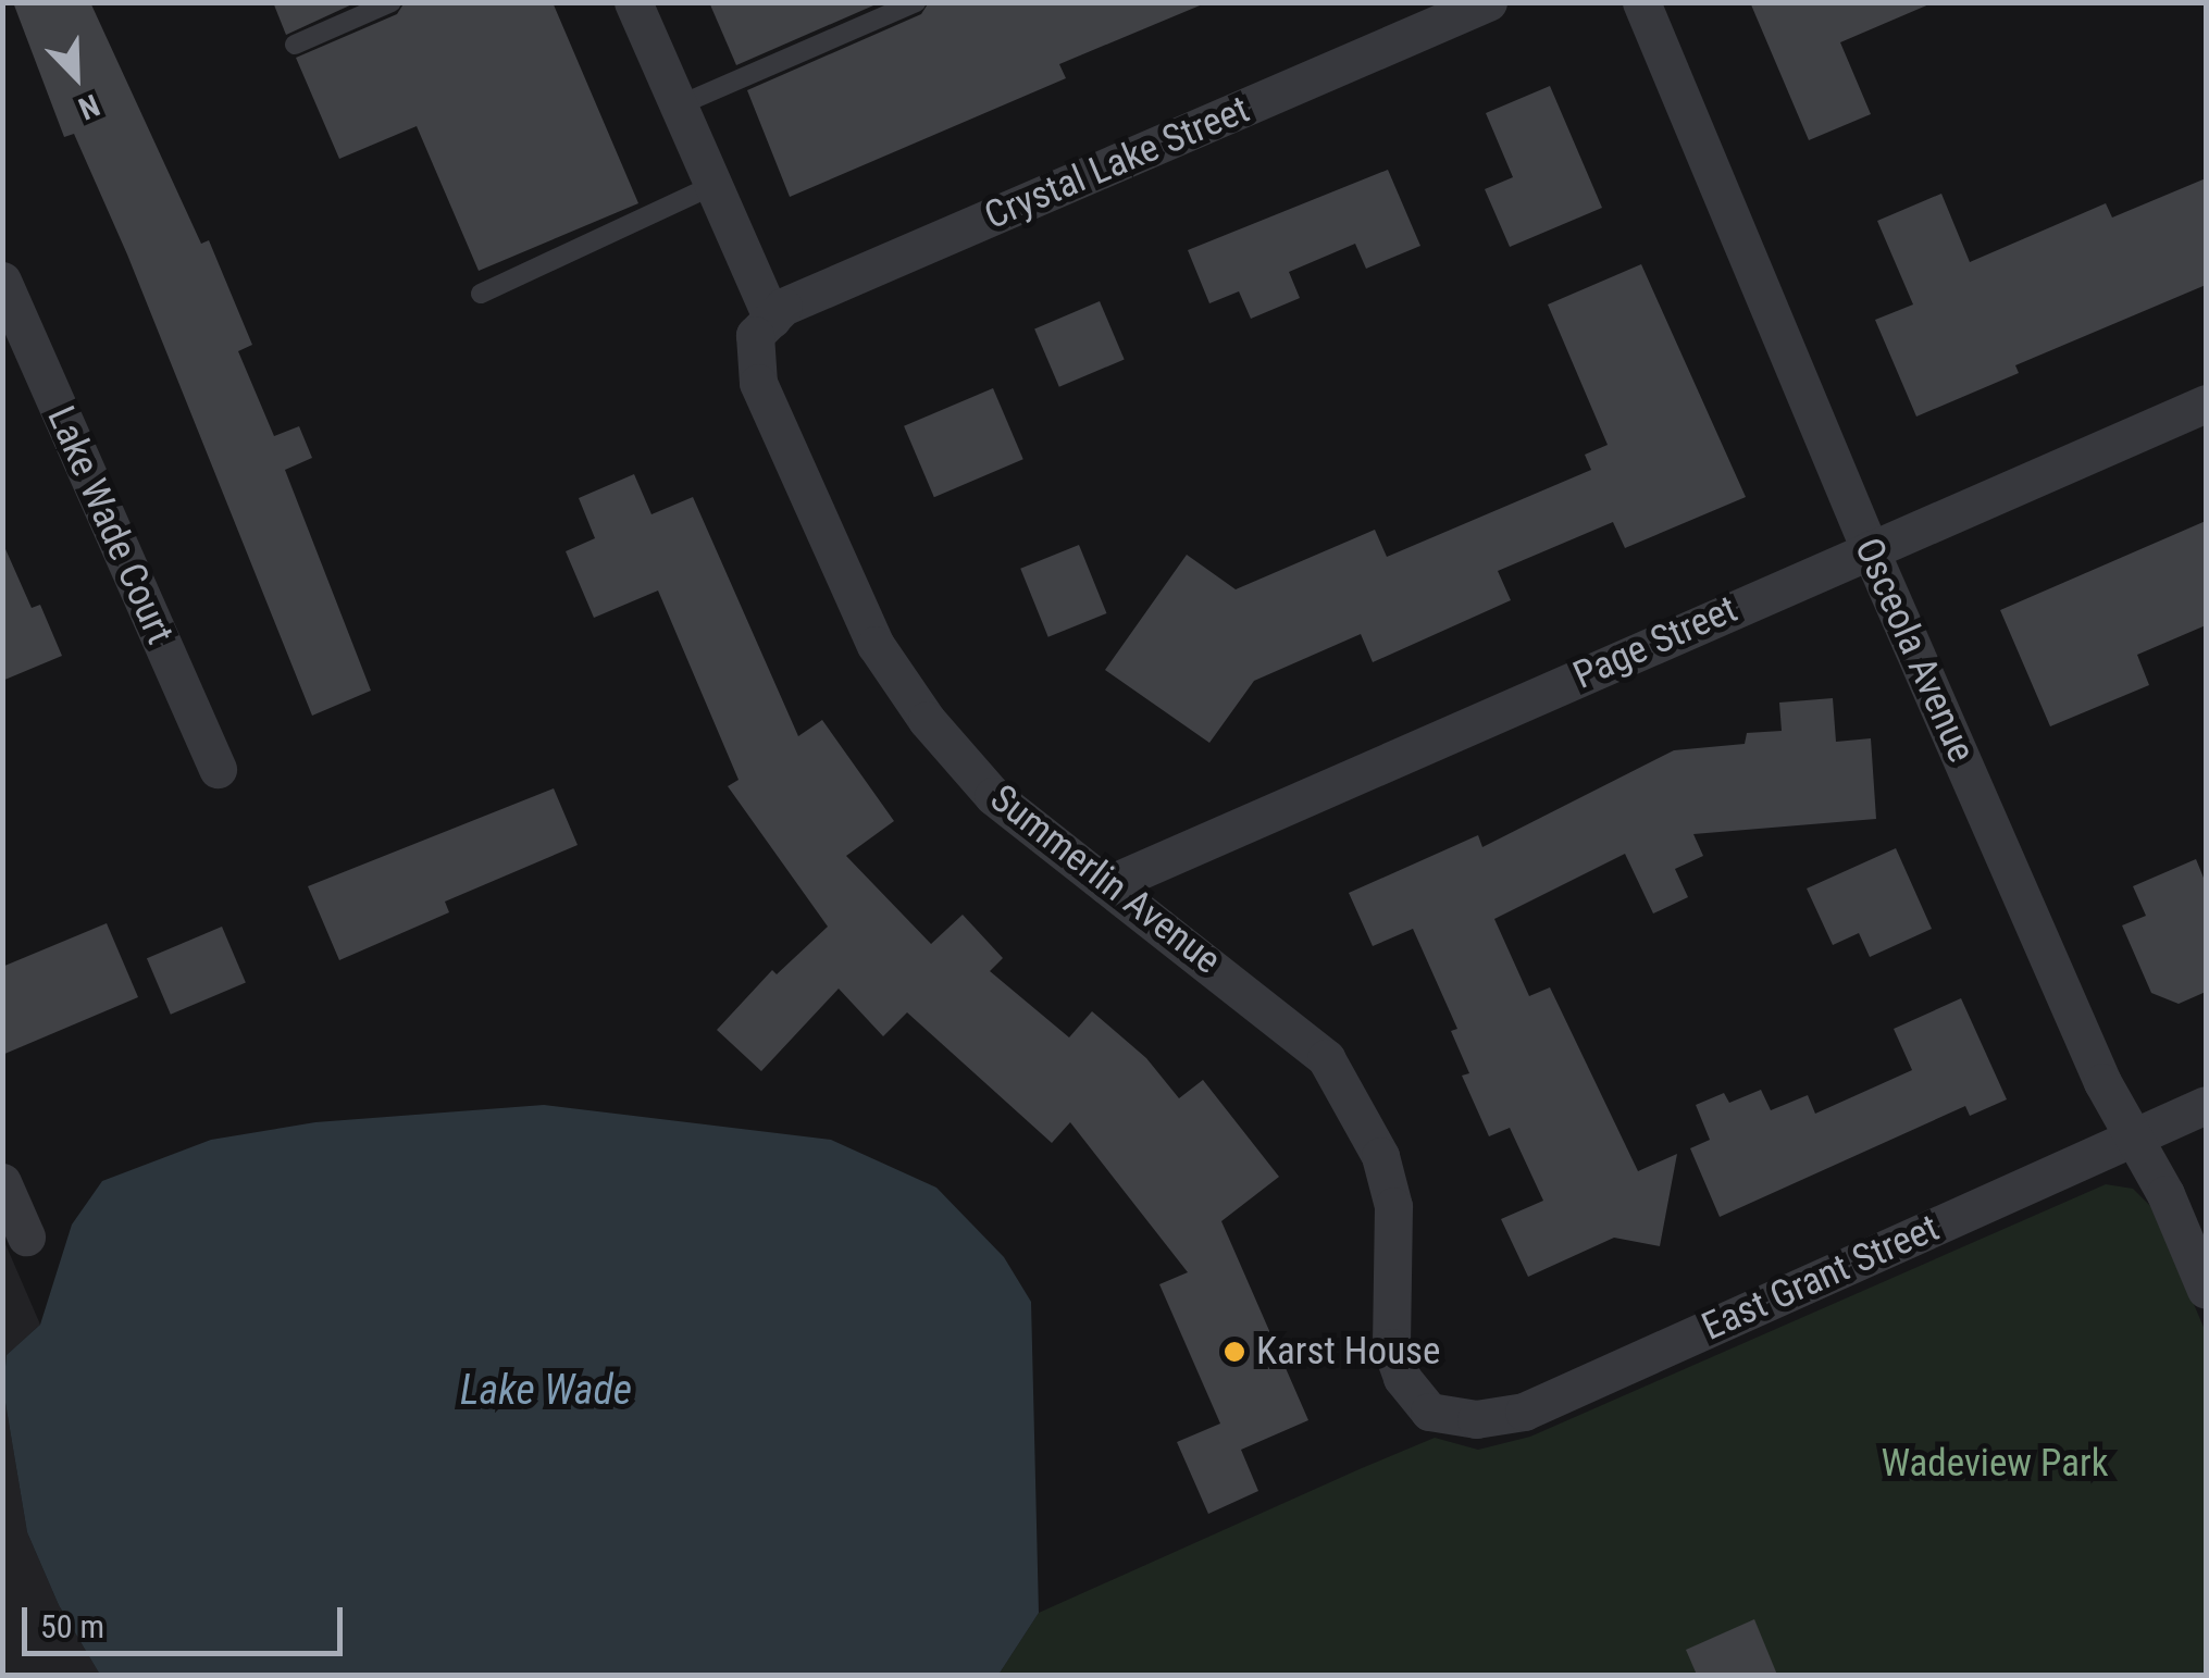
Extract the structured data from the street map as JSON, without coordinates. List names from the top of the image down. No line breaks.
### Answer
{"streets":{"street":["Crystal Lake Street","Lake Wade Court","Page Street","Osceola Avenue","Summerlin Avenue","East Grant Street"]},"crossings":[["Crystal Lake Street","Summerlin Avenue"],["Page Street","Osceola Avenue"],["Page Street","Summerlin Avenue"],["Osceola Avenue","East Grant Street"],["Summerlin Avenue","East Grant Street"]],"water":["Lake Wade"],"parks":["Wadeview Park"],"places":["Karst House"],"scale_bar":"50 m","north":"bottom right"}
